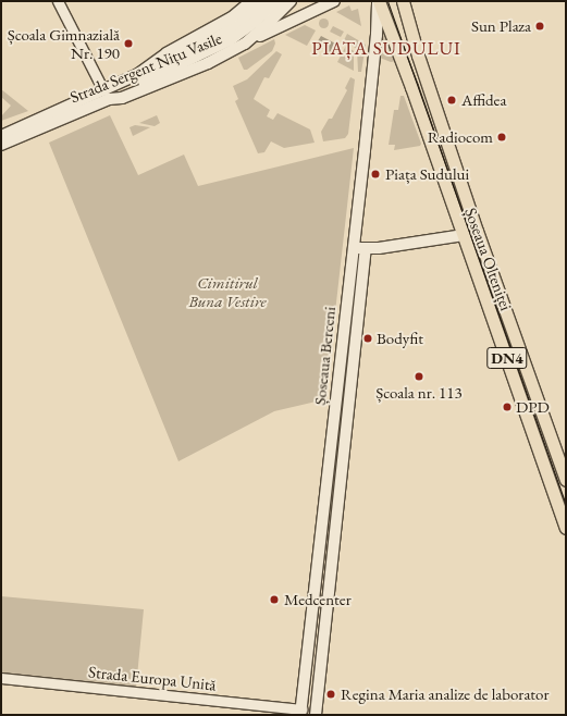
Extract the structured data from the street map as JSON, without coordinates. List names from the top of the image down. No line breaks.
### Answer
{"streets":{"main road":["Strada Sergent Nițu Vasile","Șoseaua Olteniței","Șoseaua Berceni","DN4"],"street":["Strada Europa Unită"]},"crossings":[["Șoseaua Olteniței","Șoseaua Berceni"],["Șoseaua Berceni","Strada Europa Unită"]],"districts":["PIAȚA SUDULUI"],"parks":["Cimitirul Buna Vestire"],"places":["Sun Plaza","Școala Gimnazială Nr. 190","Affidea","Radiocom","Piața Sudului","Bodyfit","Școala nr. 113","DPD","Medcenter","Regina Maria analize de laborator"]}
